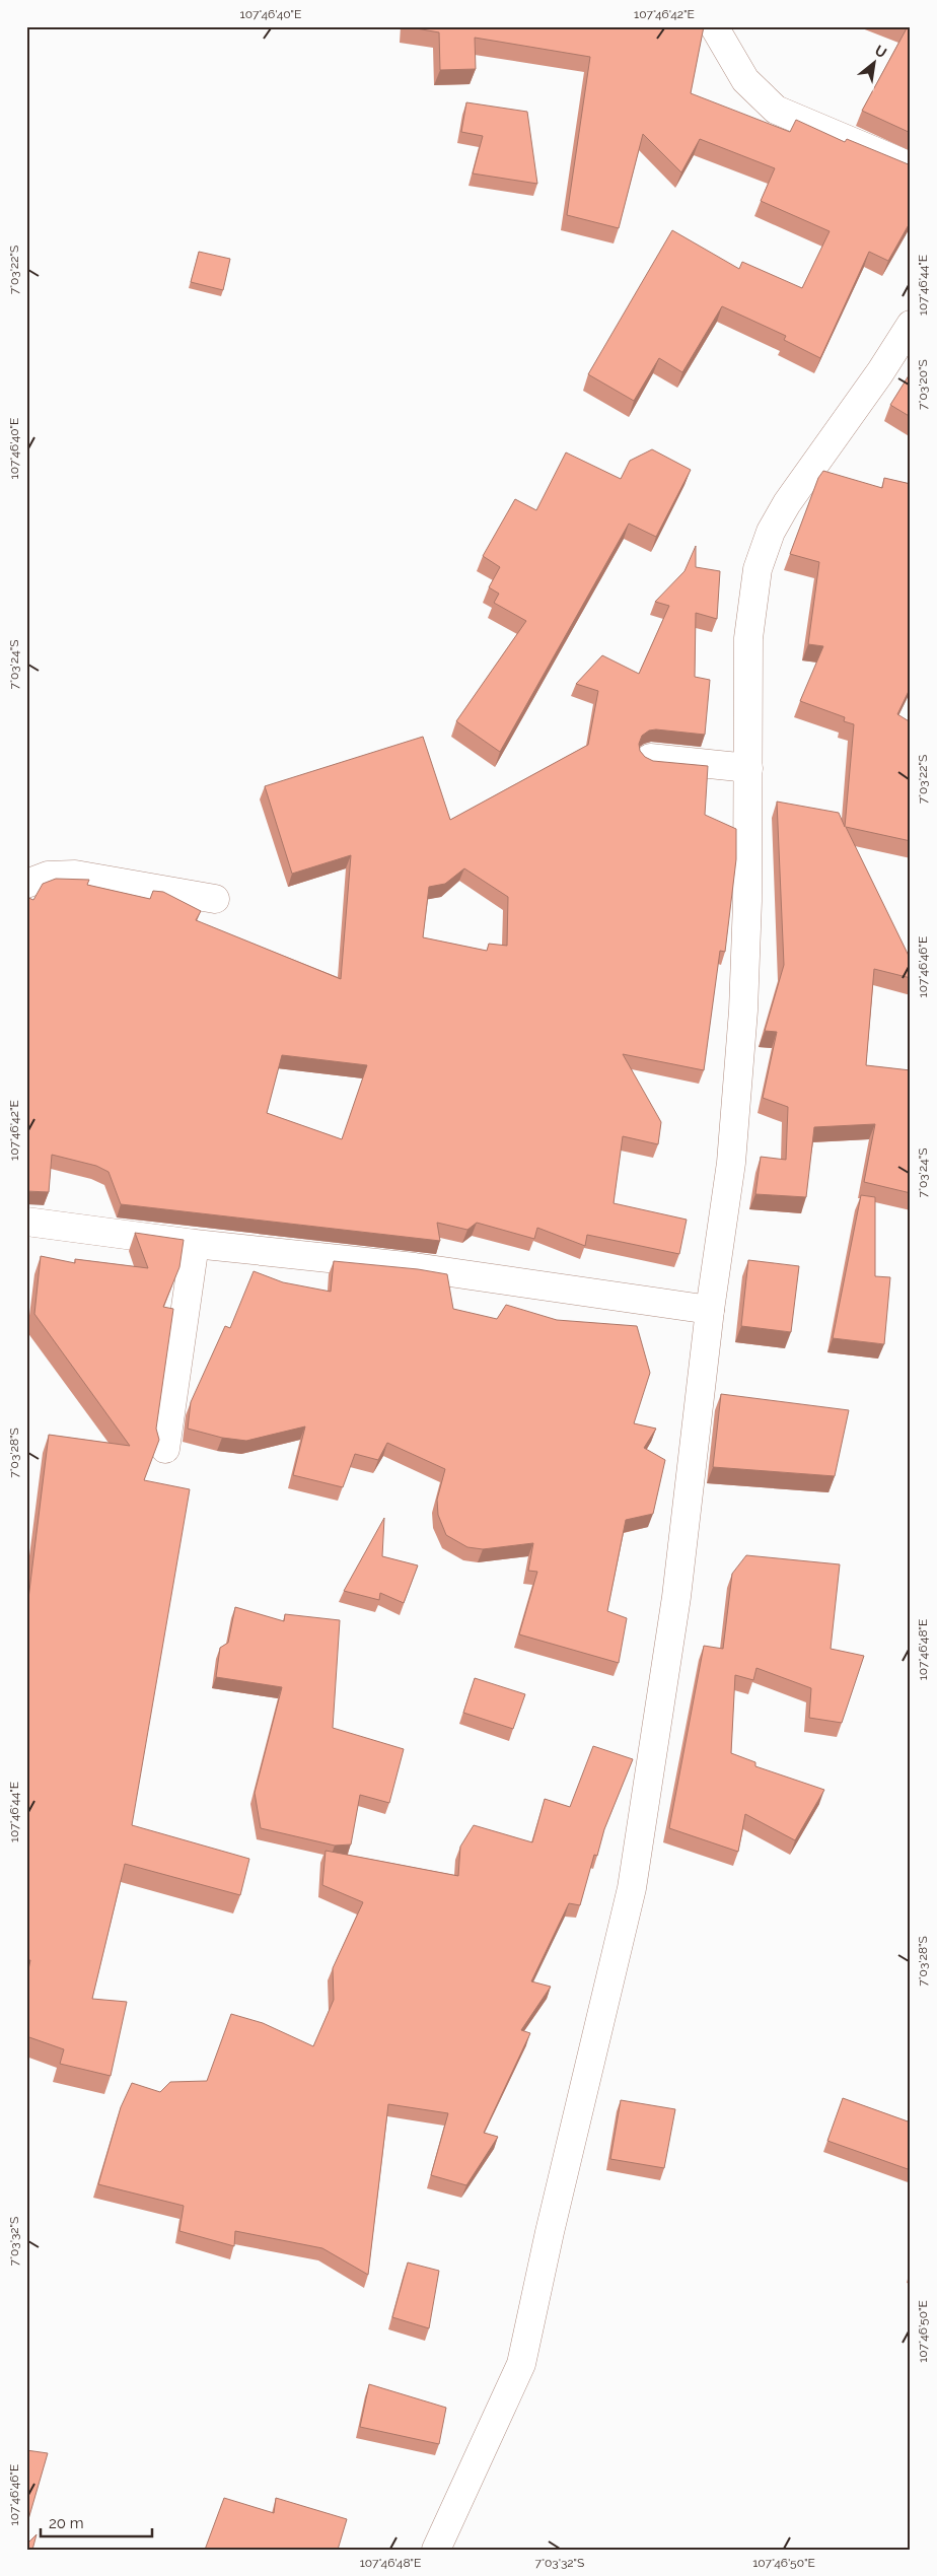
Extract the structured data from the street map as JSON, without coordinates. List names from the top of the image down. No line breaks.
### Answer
{"scale_bar":"20 m","north":"top right","coordinates":["107°46'40\"E","107°46'42\"E","7°03'22\"S","107°46'44\"E","7°03'20\"S","7°03'24\"S","107°46'46\"E","7°03'28\"S","107°46'48\"E","7°03'32\"S","107°46'50\"E"]}
